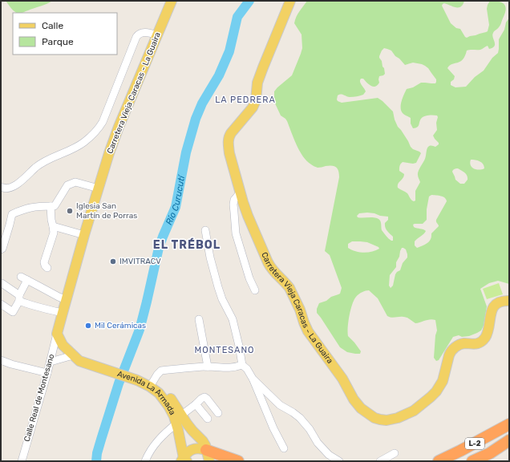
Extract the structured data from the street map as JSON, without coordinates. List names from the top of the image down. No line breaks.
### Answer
{"streets":{"highway":["L-2"],"main road":["Carretera Vieja Caracas - La Guaira","Avenida La Armada"],"street":["Calle Real de Montesano"]},"crossings":[["Carretera Vieja Caracas - La Guaira","Avenida La Armada"],["Carretera Vieja Caracas - La Guaira","Calle Real de Montesano"],["Avenida La Armada","Calle Real de Montesano"]],"districts":["LA PEDRERA","EL TRÉBOL","MONTESANO"],"water":["Río Curucutí"],"places":["Iglesia San Martín de Porras","IMVITRACV","Mil Cerámicas"],"legend":["Calle","Parque"]}
